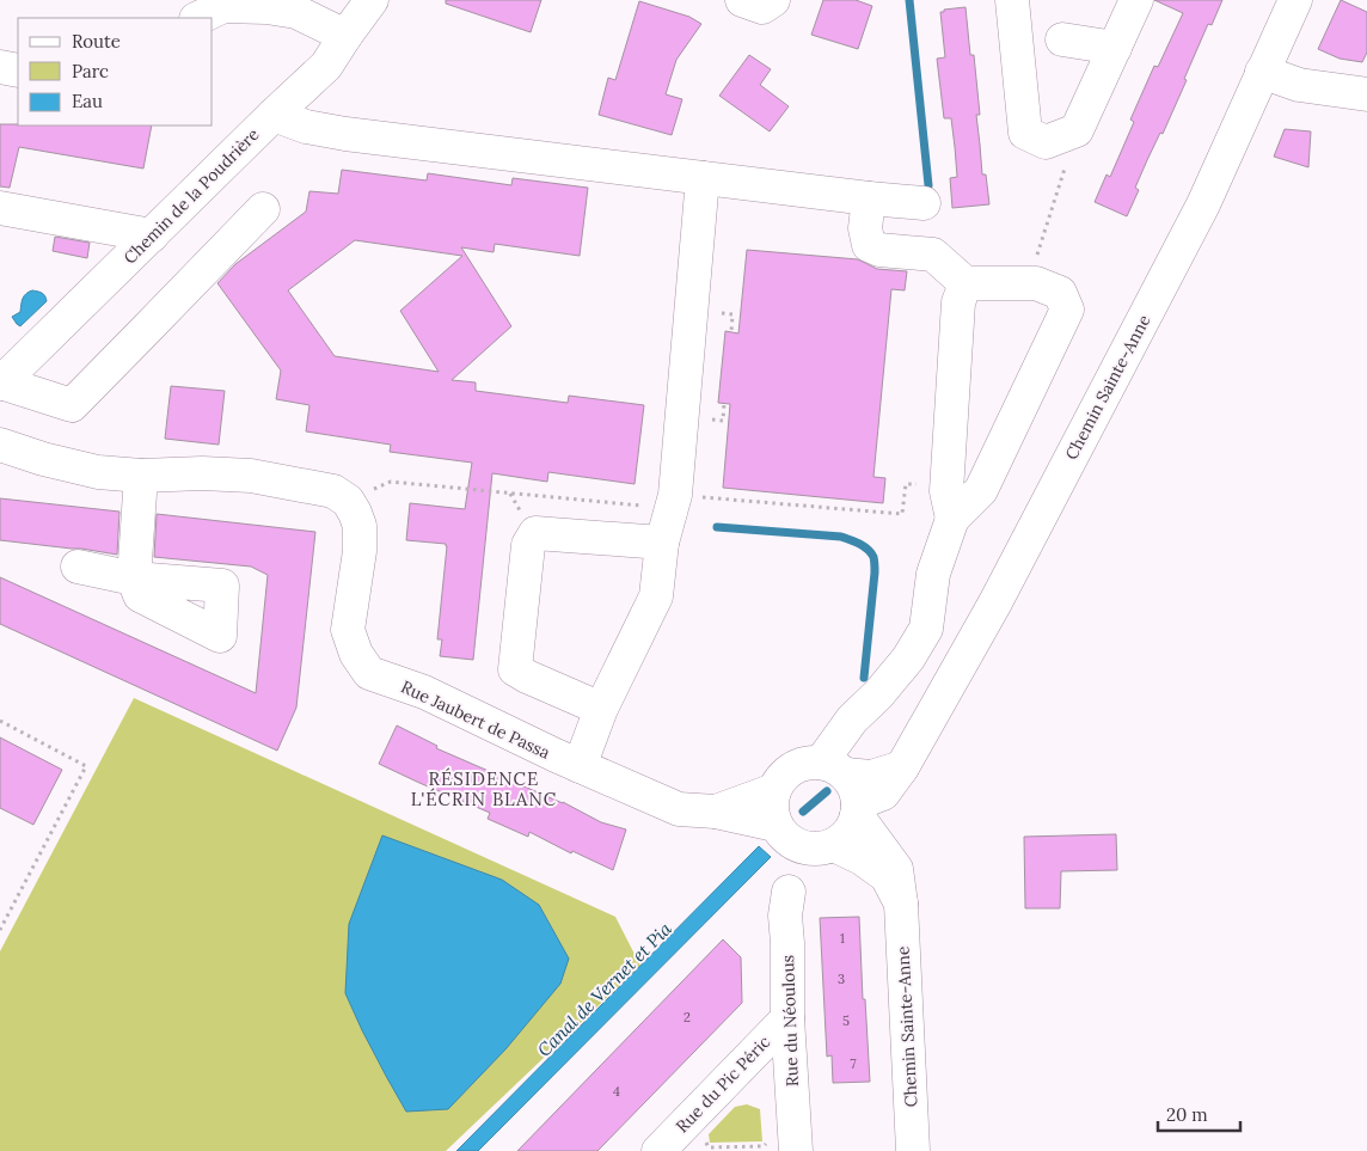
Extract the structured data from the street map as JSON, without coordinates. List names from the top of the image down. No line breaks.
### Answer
{"streets":{"street":["Chemin de la Poudrière","Chemin Sainte-Anne","Rue Jaubert de Passa","Rue du Néoulous","Rue du Pic Péric"]},"crossings":[["Chemin Sainte-Anne","Rue Jaubert de Passa"],["Chemin Sainte-Anne","Rue du Néoulous"],["Rue Jaubert de Passa","Rue du Néoulous"],["Rue du Néoulous","Rue du Pic Péric"]],"districts":["RÉSIDENCE L'ÉCRIN BLANC"],"water":["Canal de Vernet et Pia"],"house_numbers":["1","3","2","5","7","4"],"legend":["Route","Parc","Eau"],"scale_bar":"20 m"}
